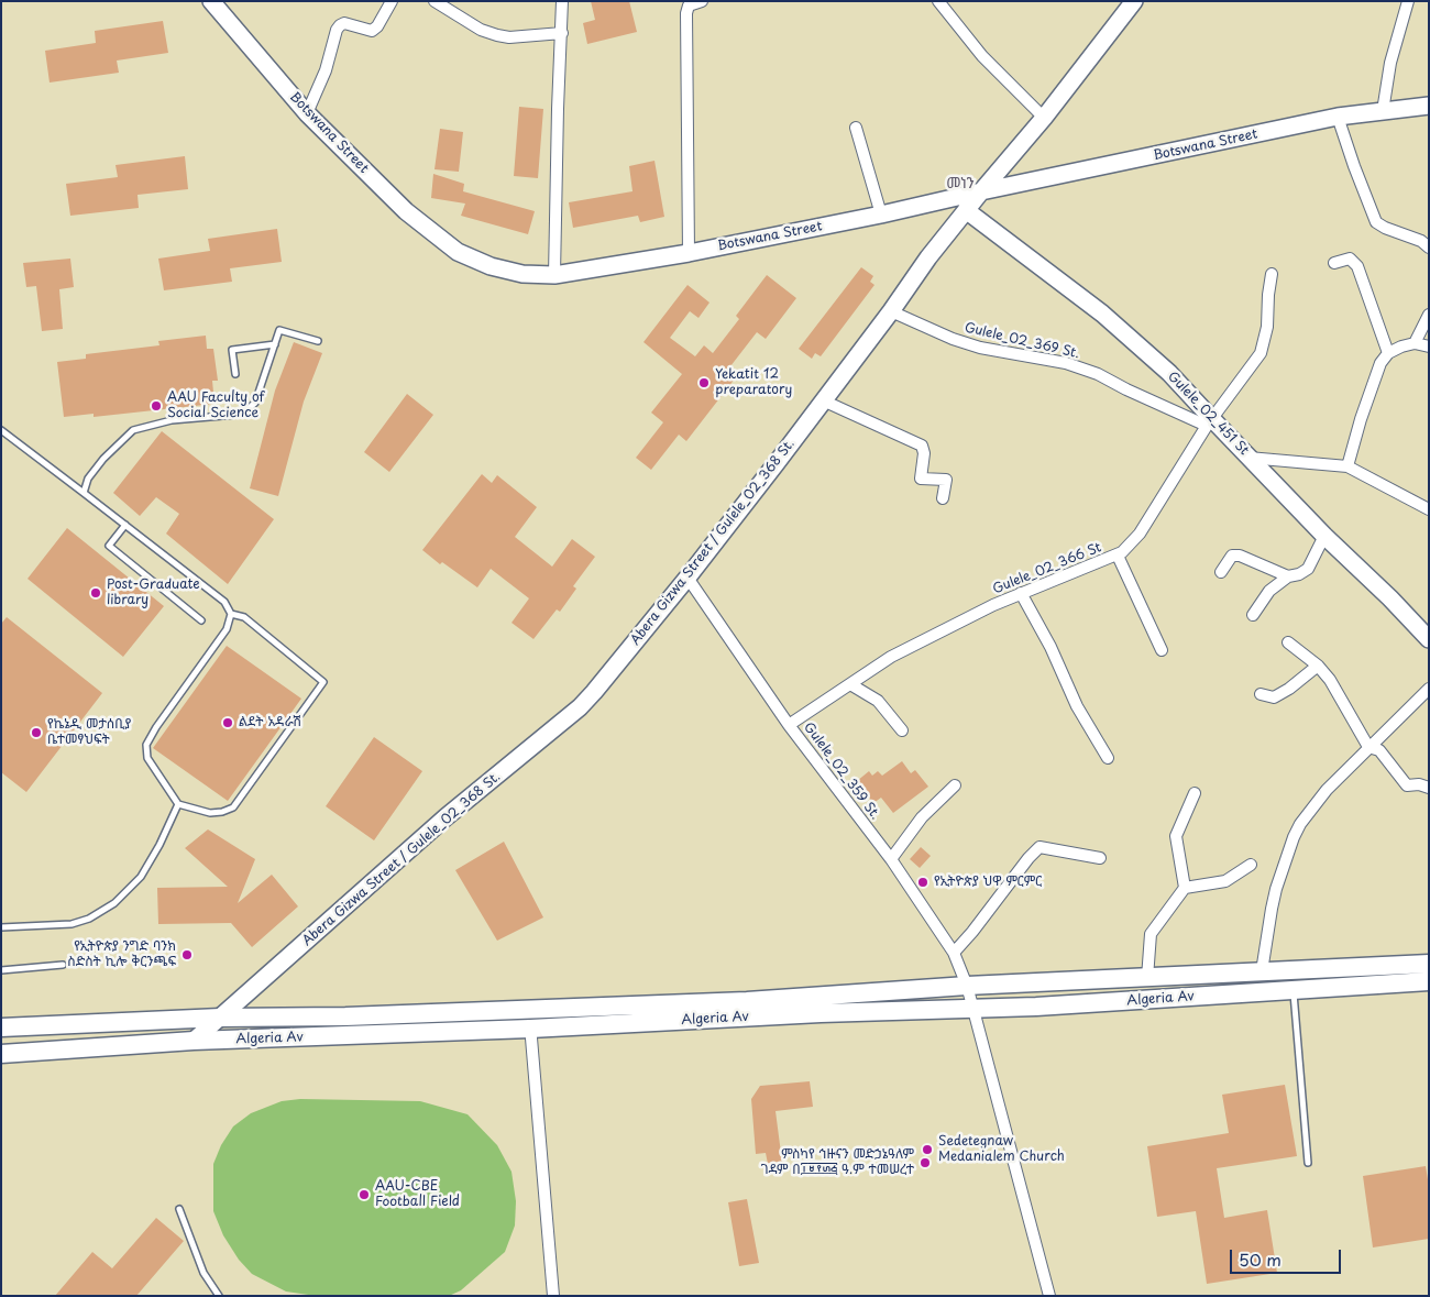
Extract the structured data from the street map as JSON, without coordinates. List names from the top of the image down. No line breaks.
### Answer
{"streets":{"main road":["Botswana Street","Gulele_02_451 St","Abera Gizwa Street / Gulele_02_368 St.","Algeria Av"],"street":["Gulele_02_369 St.","Gulele_02_366 St","Gulele_02_359 St."]},"crossings":[["Botswana Street","Abera Gizwa Street / Gulele_02_368 St."],["Gulele_02_369 St.","Gulele_02_451 St"],["Gulele_02_369 St.","Abera Gizwa Street / Gulele_02_368 St."],["Gulele_02_369 St.","Gulele_02_366 St"],["Gulele_02_451 St","Abera Gizwa Street / Gulele_02_368 St."],["Gulele_02_451 St","Gulele_02_366 St"],["Abera Gizwa Street / Gulele_02_368 St.","Gulele_02_359 St."],["Abera Gizwa Street / Gulele_02_368 St.","Algeria Av"],["Gulele_02_366 St","Gulele_02_359 St."],["Gulele_02_359 St.","Algeria Av"]],"districts":["መነን"],"places":["Yekatit 12 preparatory","AAU Faculty of Social Science","Post-Graduate library","ልደት አዳራሽ","የኬኔዲ መታሰቢያ ቤተመፃህፍት","የኢትዮጵያ ህዋ ምርምር","የኢትዮጵያ ንግድ ባንክ ስድስት ኪሎ ቅርንጫፍ","Sedetegnaw Medanialem Church","ምስካየ ኅዙናን መድኃኔዓለም ገዳም በ፲፱፻፴፭ ዓ.ም ተመሠረተ","AAU-CBE Football Field"],"scale_bar":"50 m"}
